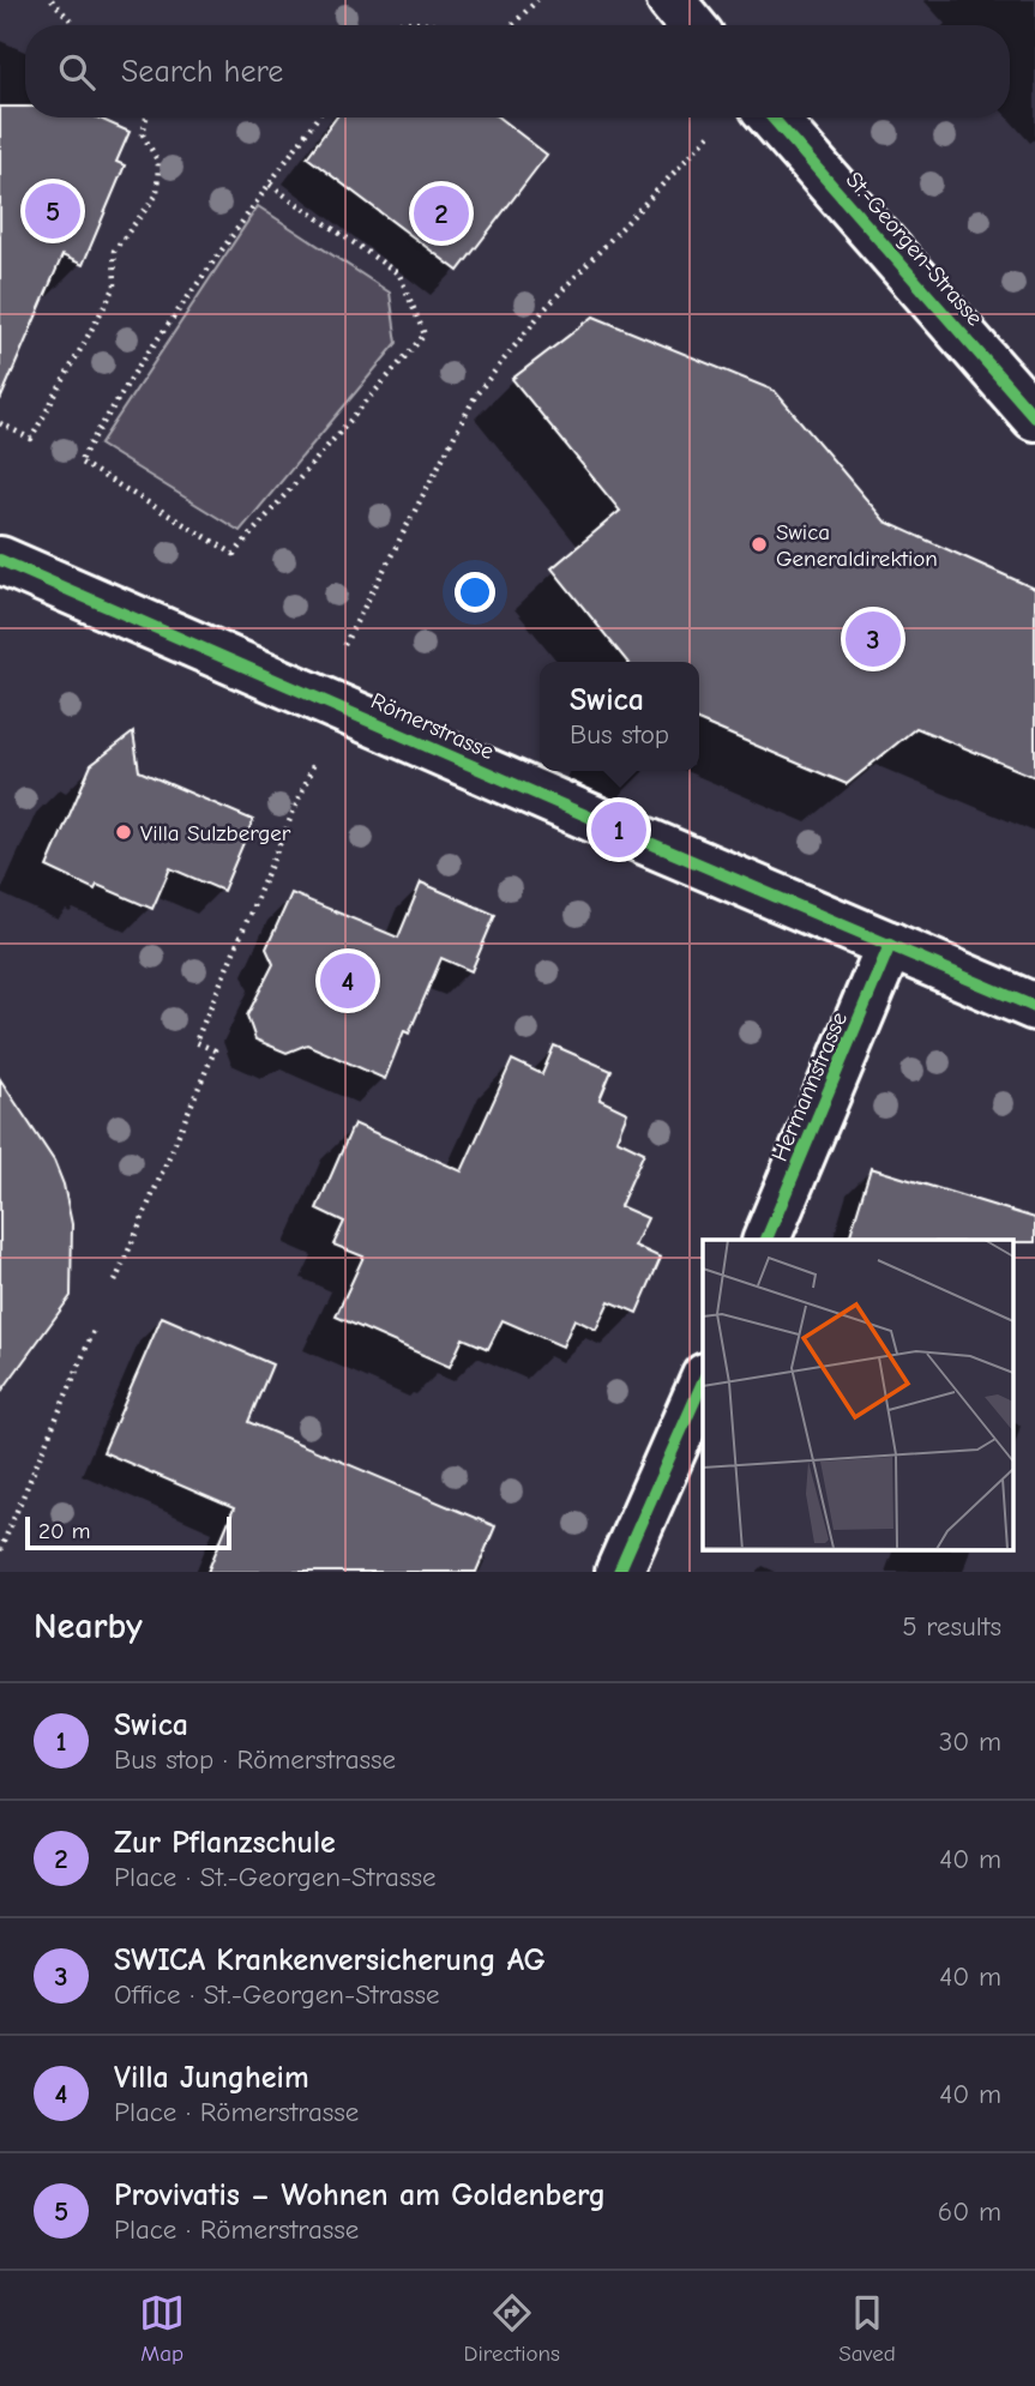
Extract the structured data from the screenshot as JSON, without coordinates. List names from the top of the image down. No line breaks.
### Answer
{"streets":{"main road":["St.-Georgen-Strasse","Römerstrasse","Hermannstrasse"]},"crossings":[["Römerstrasse","Hermannstrasse"]],"places":["Swica Generaldirektion","Villa Sulzberger"],"scale_bar":"20 m","page":{"search":"Search here","pins":["5","2","3","1","4"],"popup":["Swica","Bus stop"],"scale":"20 m","heading":["Nearby","5 results"],"list":[{"mark":"1","name":"Swica","note":"Bus stop · Römerstrasse","value":"30 m"},{"mark":"2","name":"Zur Pflanzschule","note":"Place · St.-Georgen-Strasse","value":"40 m"},{"mark":"3","name":"SWICA Krankenversicherung AG","note":"Office · St.-Georgen-Strasse","value":"40 m"},{"mark":"4","name":"Villa Jungheim","note":"Place · Römerstrasse","value":"40 m"},{"mark":"5","name":"Provivatis – Wohnen am Goldenberg","note":"Place · Römerstrasse","value":"60 m"}],"nav":["Map","Directions","Saved"]}}
